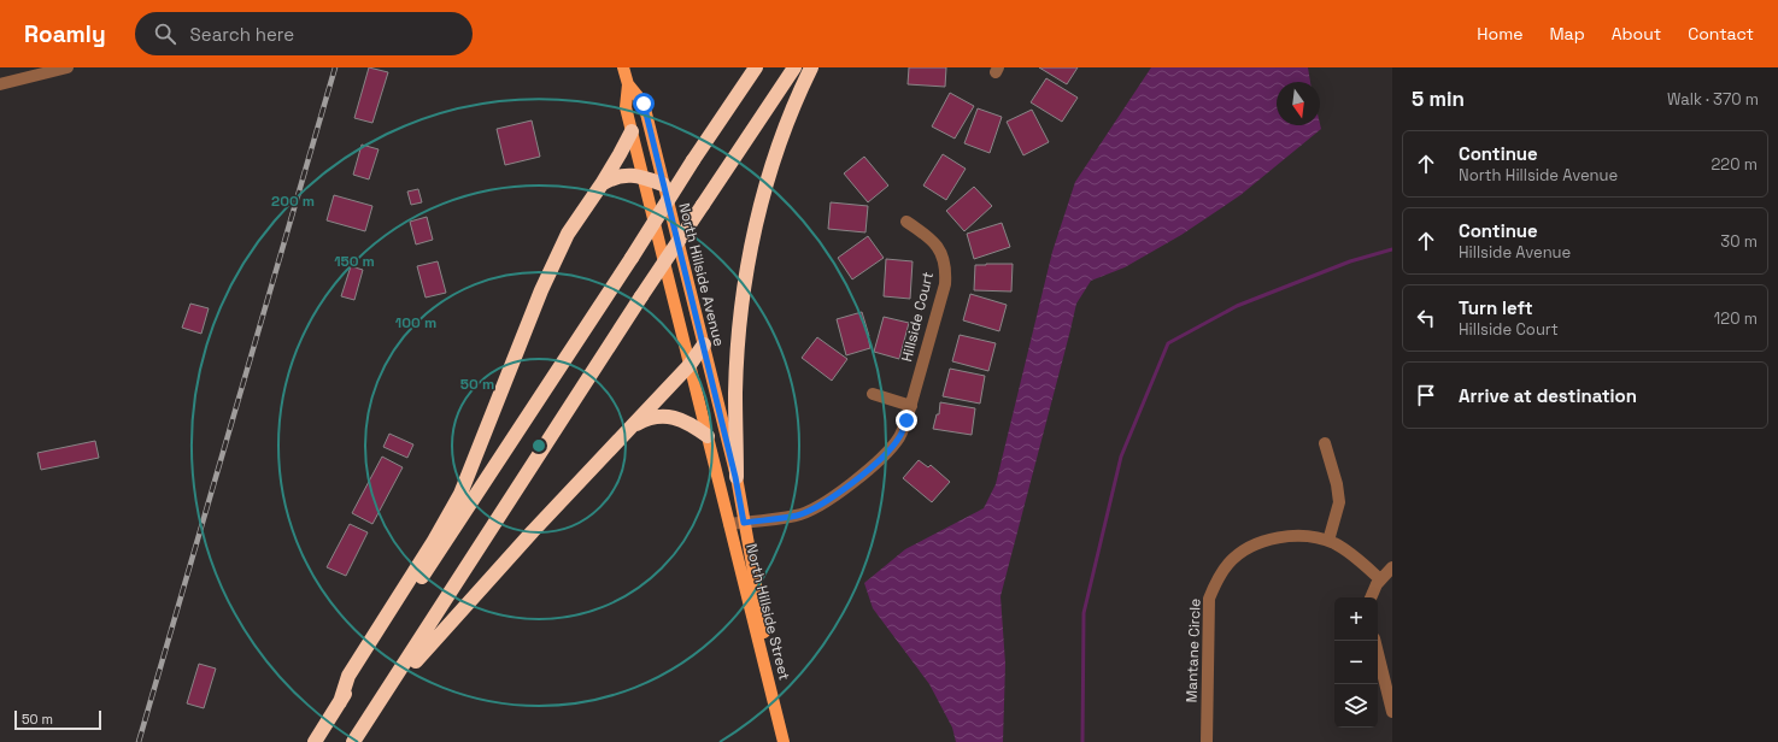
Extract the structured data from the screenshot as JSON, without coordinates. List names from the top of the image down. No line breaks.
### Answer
{"streets":{"main road":["North Hillside Avenue","North Hillside Street"],"street":["Hillside Court","Mantane Circle"]},"crossings":[["North Hillside Avenue","Hillside Court"],["North Hillside Avenue","North Hillside Street"],["Hillside Court","North Hillside Street"]],"scale_bar":"50 m","north":"bottom","page":{"header":"Roamly","search":"Search here","nav":["Home","Map","About","Contact"],"heading":["5 min","Walk · 370 m"],"list":[["Continue","North Hillside Avenue","220 m"],["Continue","Hillside Avenue","30 m"],["Turn left","Hillside Court","120 m"],"Arrive at destination"],"map_buttons":["+","−"],"scale":"50 m"},"rings":["200 m","150 m","100 m","50 m"]}
